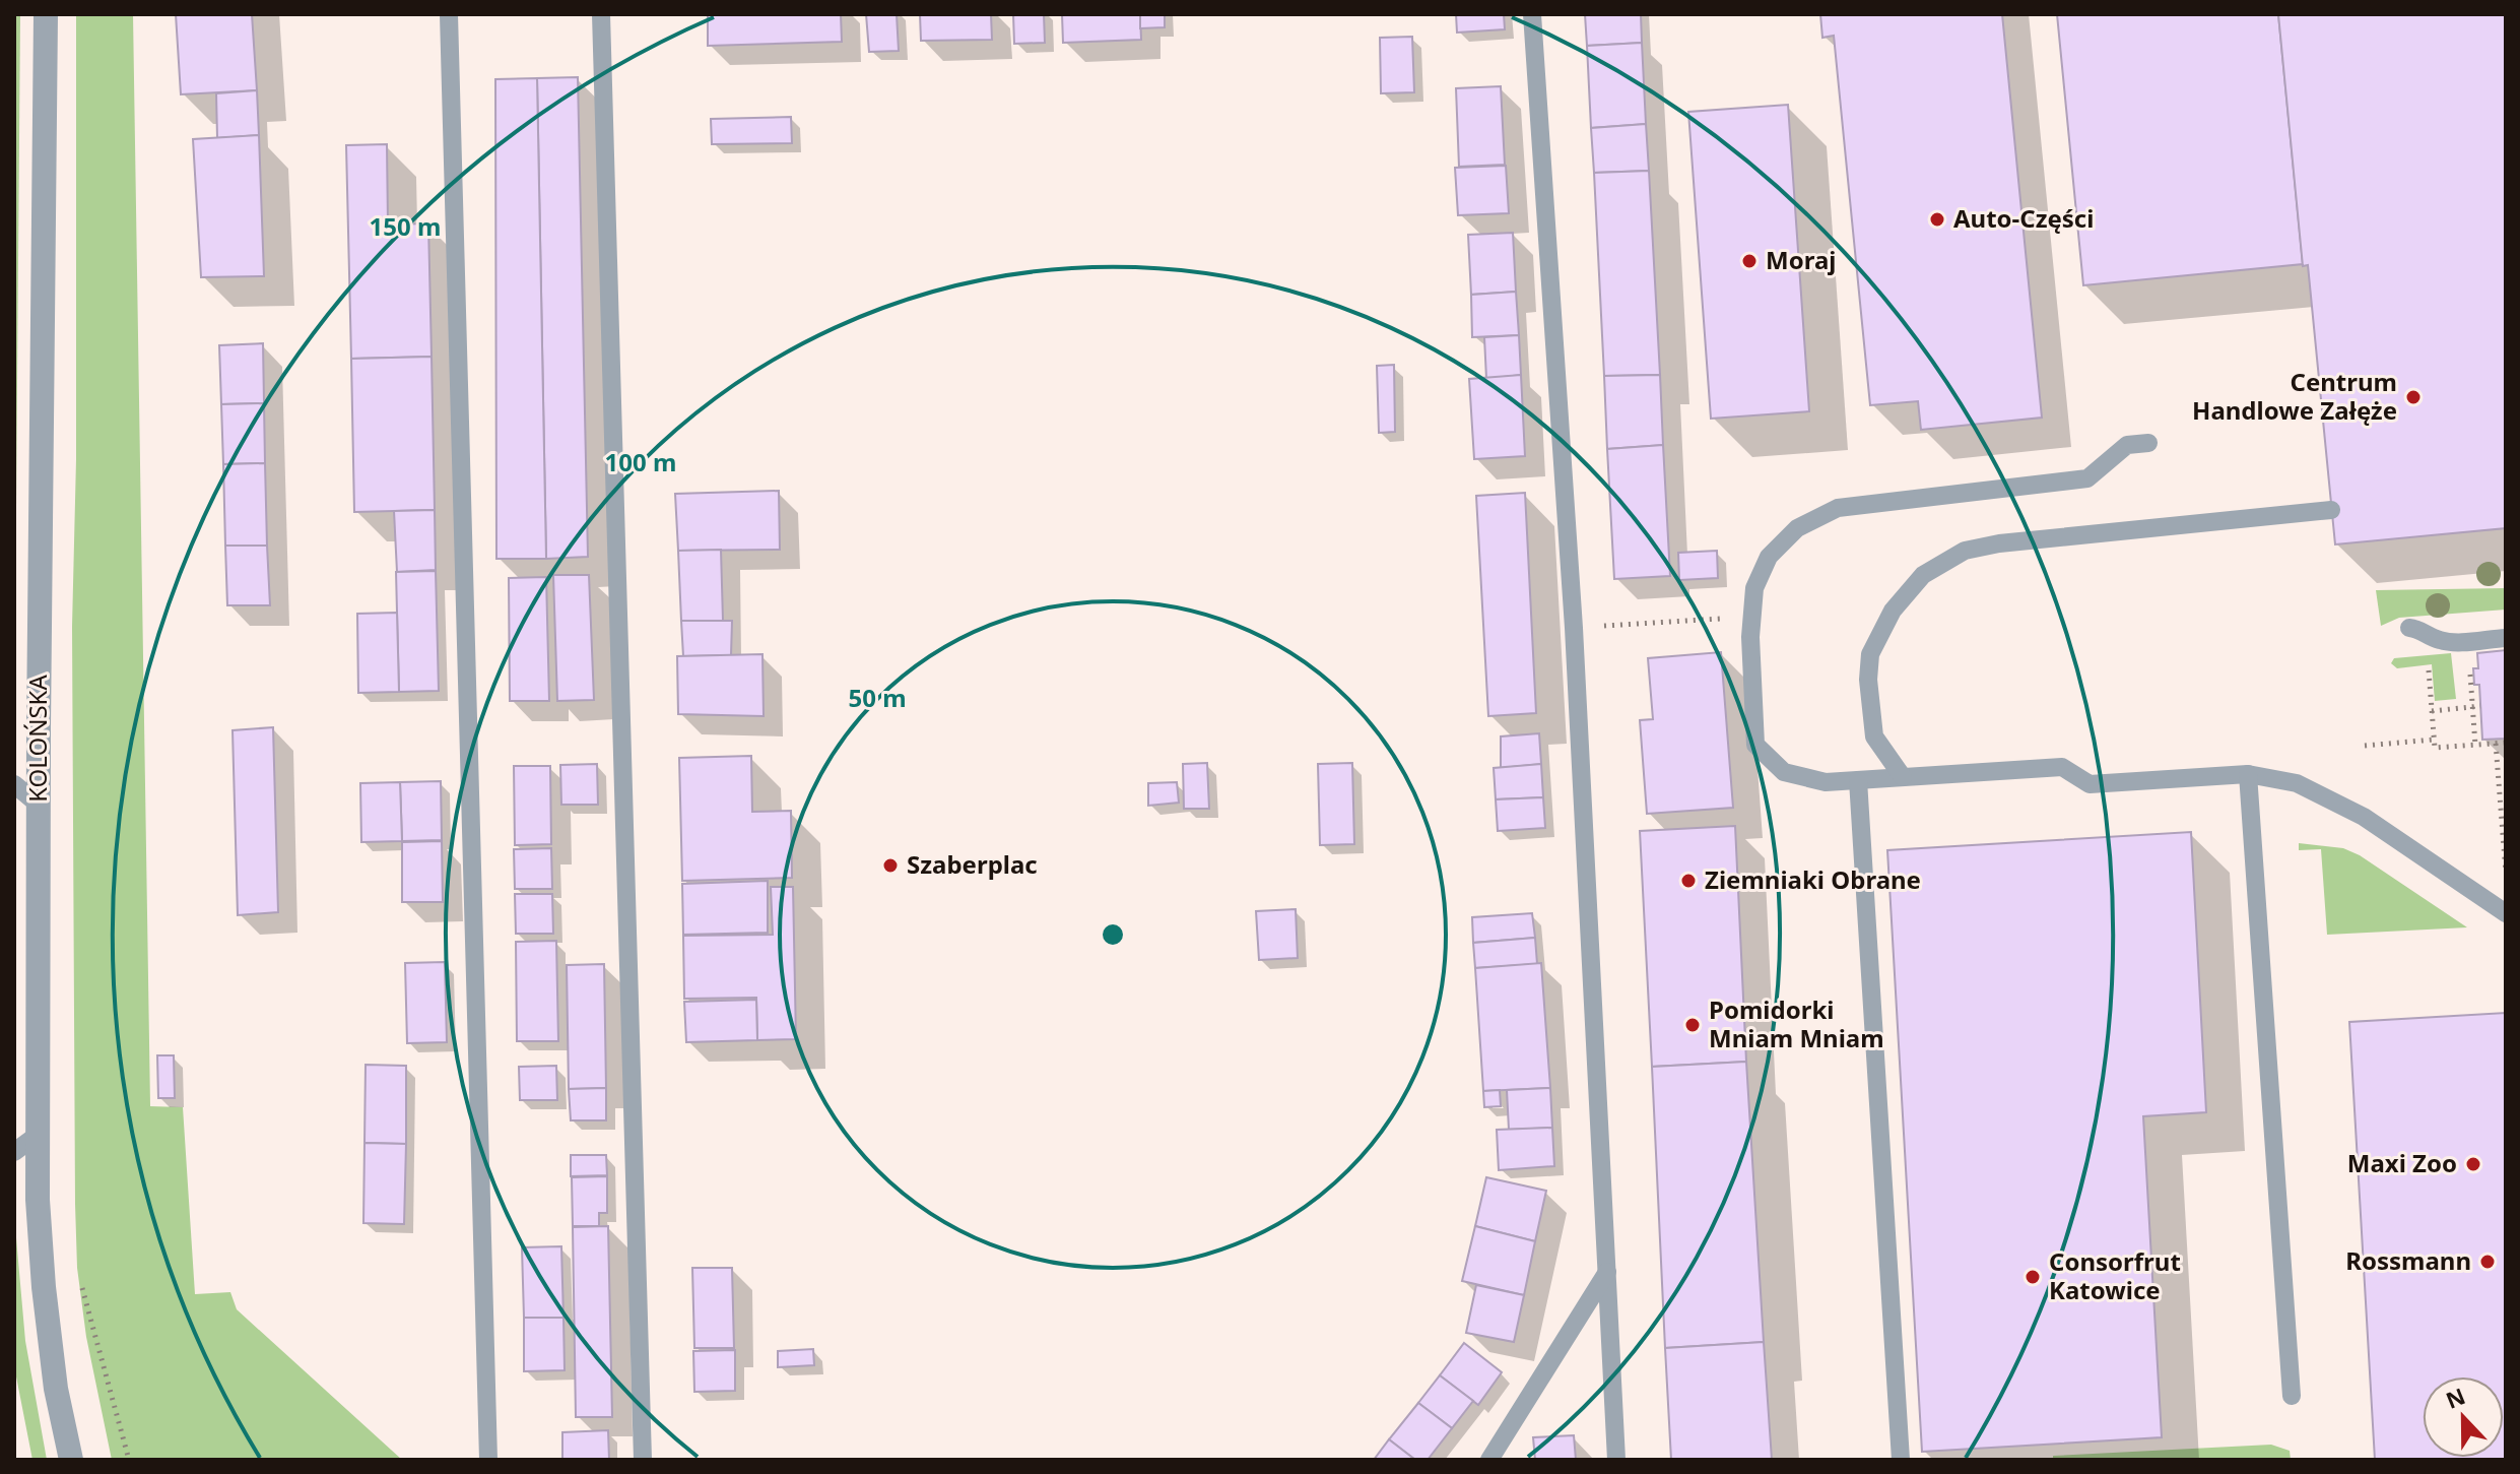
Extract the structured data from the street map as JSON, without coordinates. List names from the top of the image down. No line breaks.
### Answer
{"streets":{"street":["KOLOŃSKA"]},"places":["Auto-Części","Moraj","Centrum Handlowe Załęże","Szaberplac","Ziemniaki Obrane","Pomidorki Mniam Mniam","Maxi Zoo","Rossmann","Consorfrut Katowice"],"north":"top","rings":["150 m","100 m","50 m"]}
